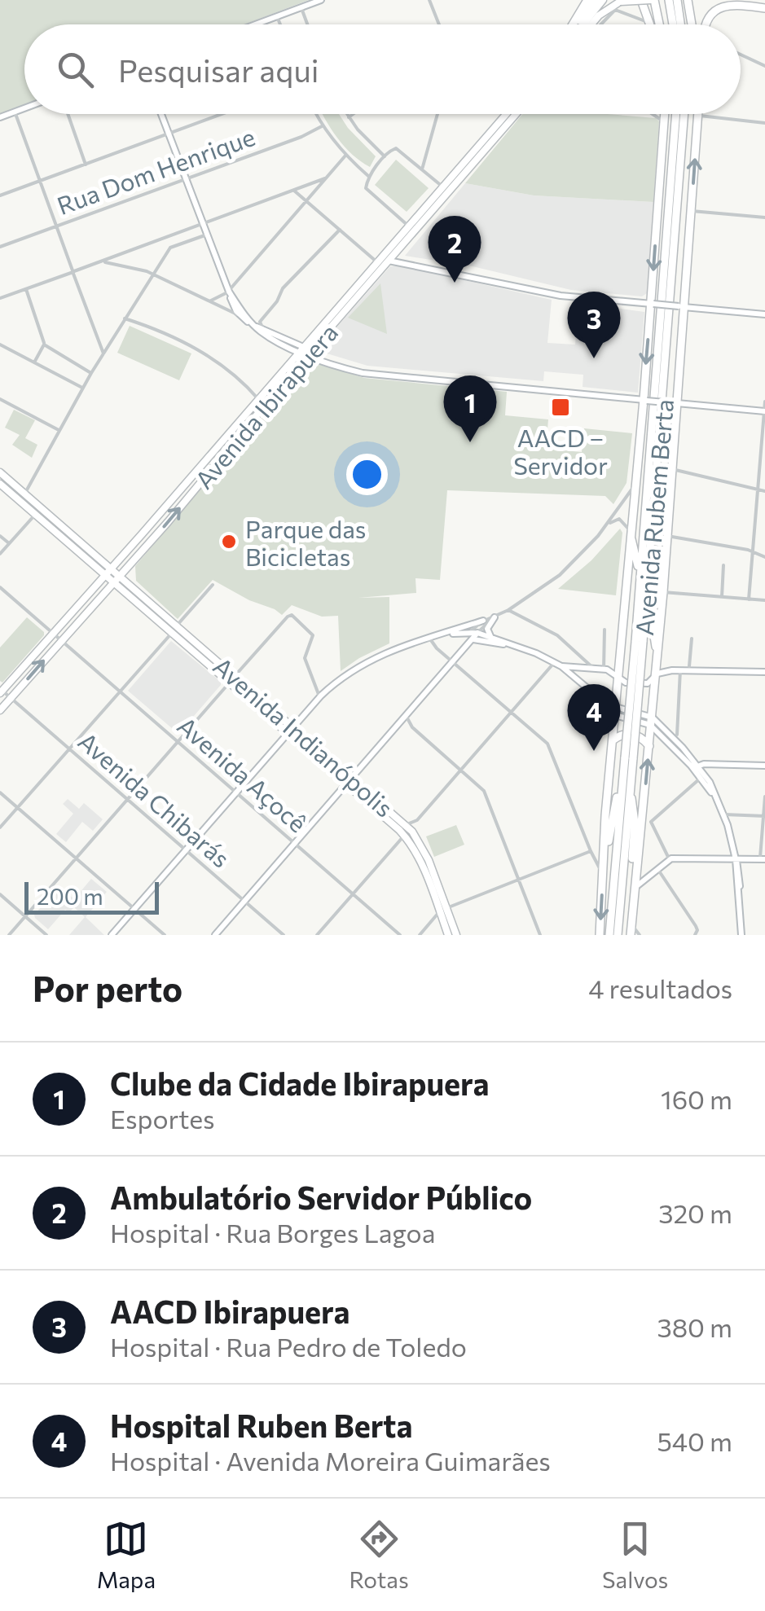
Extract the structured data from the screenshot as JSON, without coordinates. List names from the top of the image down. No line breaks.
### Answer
{"streets":{"highway":["Avenida Rubem Berta"],"main road":["Avenida Ibirapuera","Avenida Indianópolis"],"street":["Rua Dom Henrique","Avenida Açocê","Avenida Chibarás"]},"crossings":[["Avenida Ibirapuera","Avenida Indianópolis"],["Avenida Ibirapuera","Avenida Açocê"],["Avenida Ibirapuera","Avenida Chibarás"]],"places":{"transit":["AACD – Servidor"],"other":["Parque das Bicicletas"]},"scale_bar":"200 m","page":{"search":"Pesquisar aqui","pins":["2","3","1","4"],"scale":"200 m","heading":["Por perto","4 resultados"],"list":[{"mark":"1","name":"Clube da Cidade Ibirapuera","note":"Esportes","value":"160 m"},{"mark":"2","name":"Ambulatório Servidor Público","note":"Hospital · Rua Borges Lagoa","value":"320 m"},{"mark":"3","name":"AACD Ibirapuera","note":"Hospital · Rua Pedro de Toledo","value":"380 m"},{"mark":"4","name":"Hospital Ruben Berta","note":"Hospital · Avenida Moreira Guimarães","value":"540 m"}],"nav":["Mapa","Rotas","Salvos"]}}
